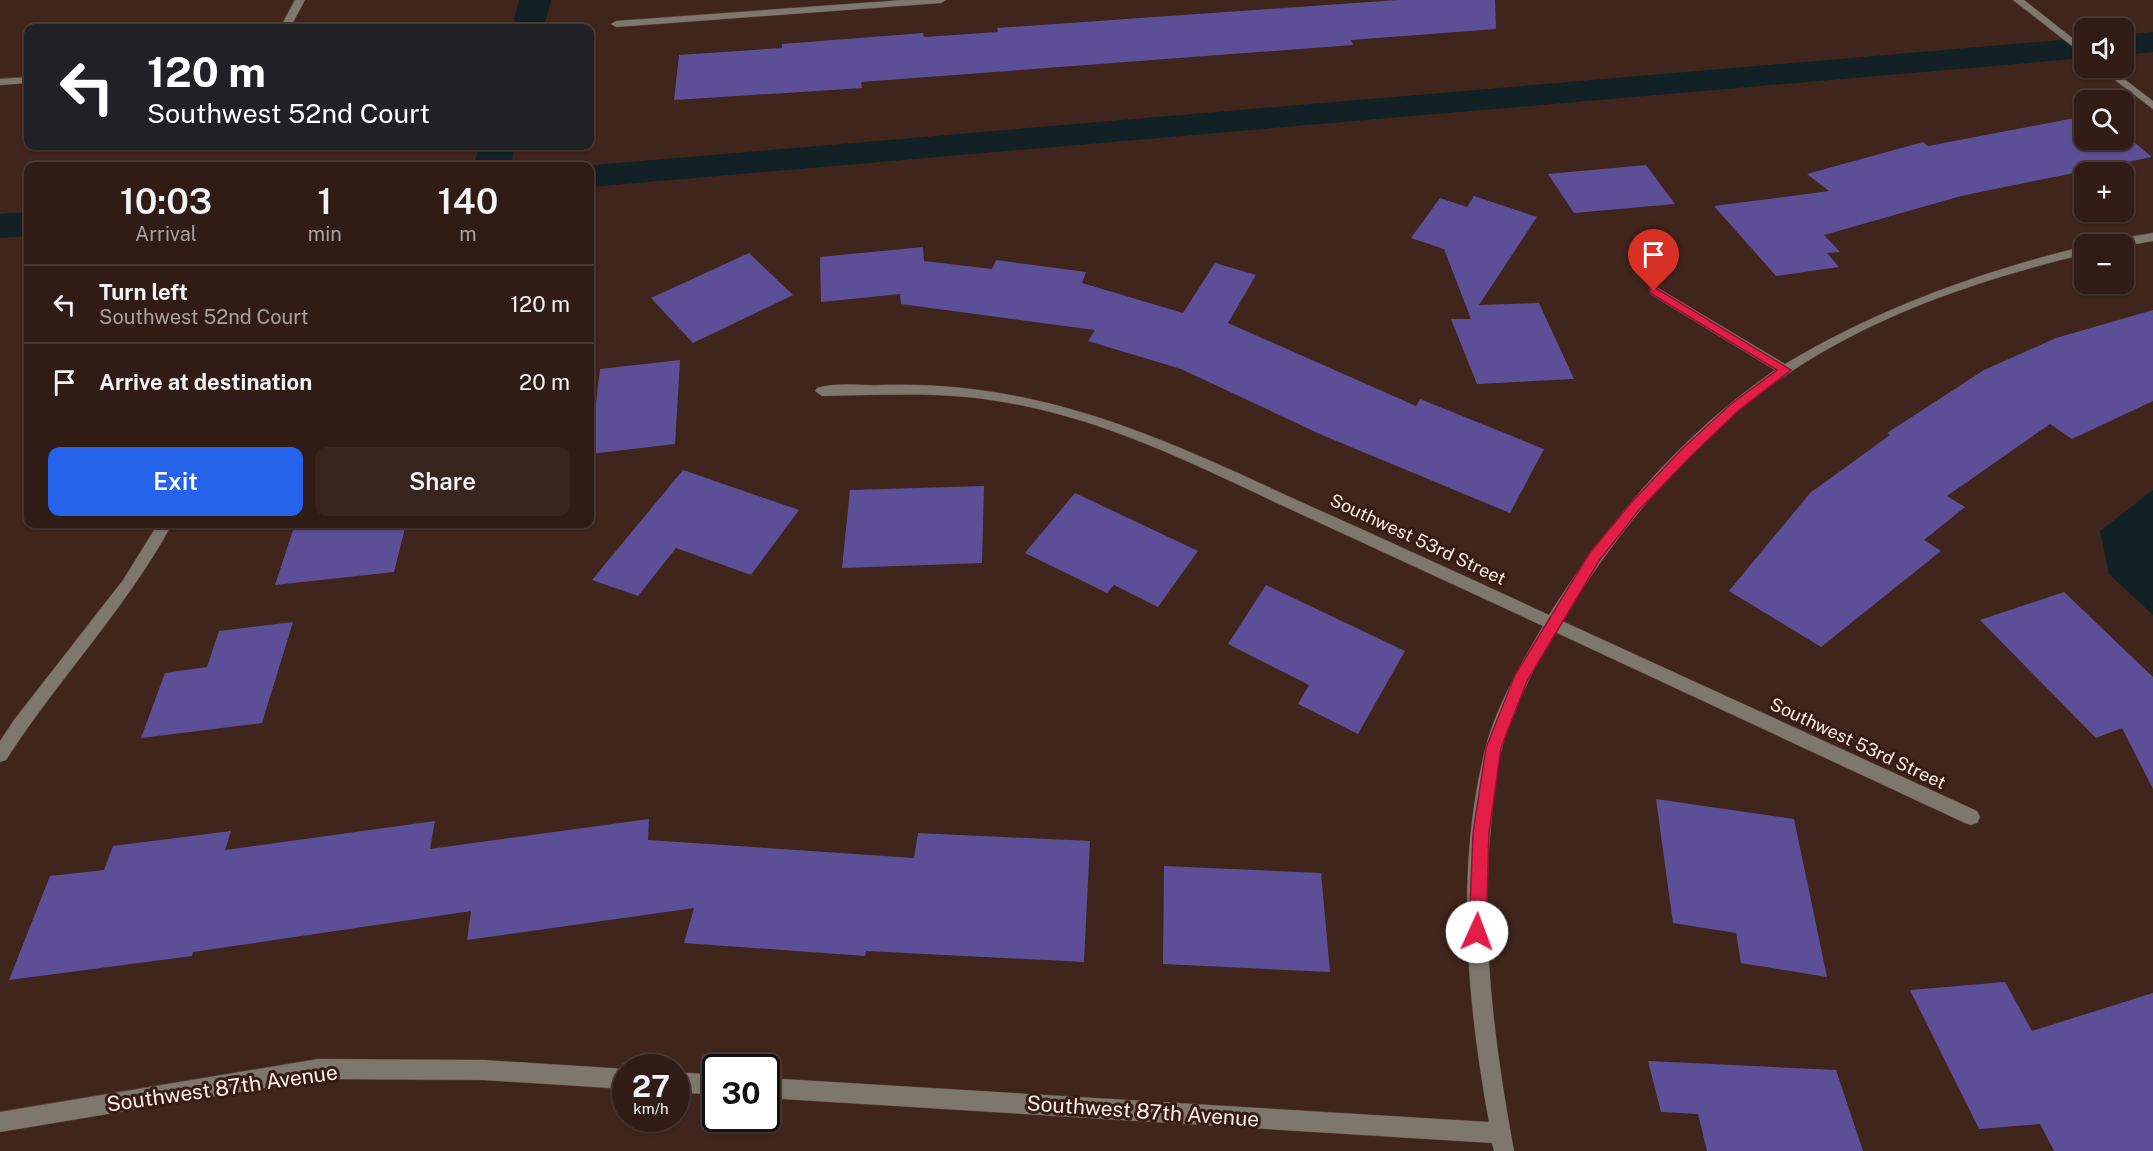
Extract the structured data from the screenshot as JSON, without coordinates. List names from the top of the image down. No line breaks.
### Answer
{"streets":{"street":["Southwest 53rd Street","Southwest 87th Avenue"]},"page":{"map_buttons":["+","−"],"turn":["120 m","Southwest 52nd Court"],"eta":["10:03","Arrival","1","min","140","m"],"list":[{"name":"Turn left","note":"Southwest 52nd Court","value":"120 m"},{"name":"Arrive at destination","value":"20 m"}],"buttons":["Exit","Share"],"speed":"27 km/h","limit":"30"}}
